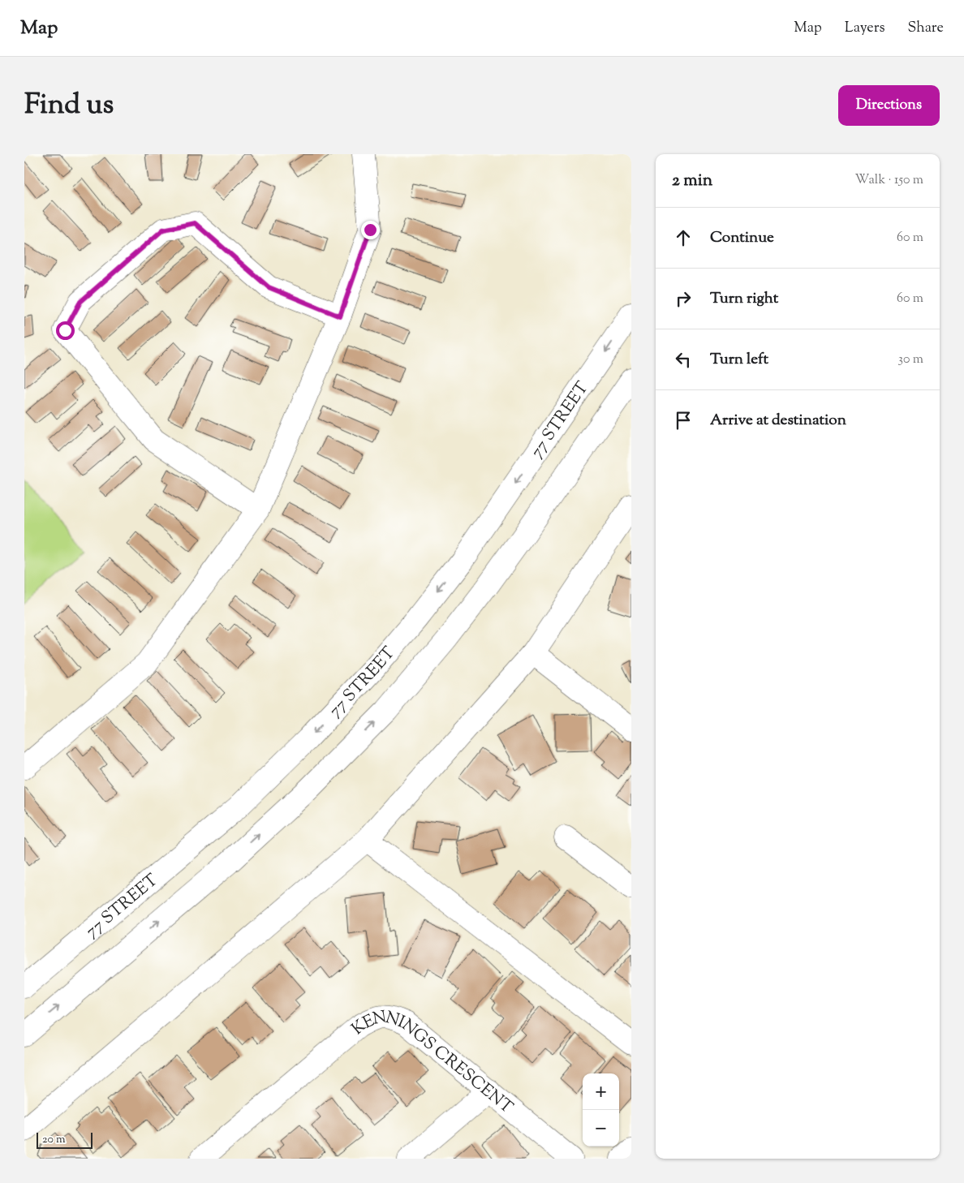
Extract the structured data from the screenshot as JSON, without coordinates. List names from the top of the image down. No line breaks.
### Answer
{"streets":{"street":["77 STREET","KENNINGS CRESCENT"]},"scale_bar":"20 m","page":{"header":"Map","nav":["Map","Layers","Share"],"title":"Find us","buttons":"Directions","heading":["2 min","Walk · 150 m"],"list":[["Continue","60 m"],["Turn right","60 m"],["Turn left","30 m"],"Arrive at destination"],"map_buttons":["+","−"],"scale":"20 m"}}
